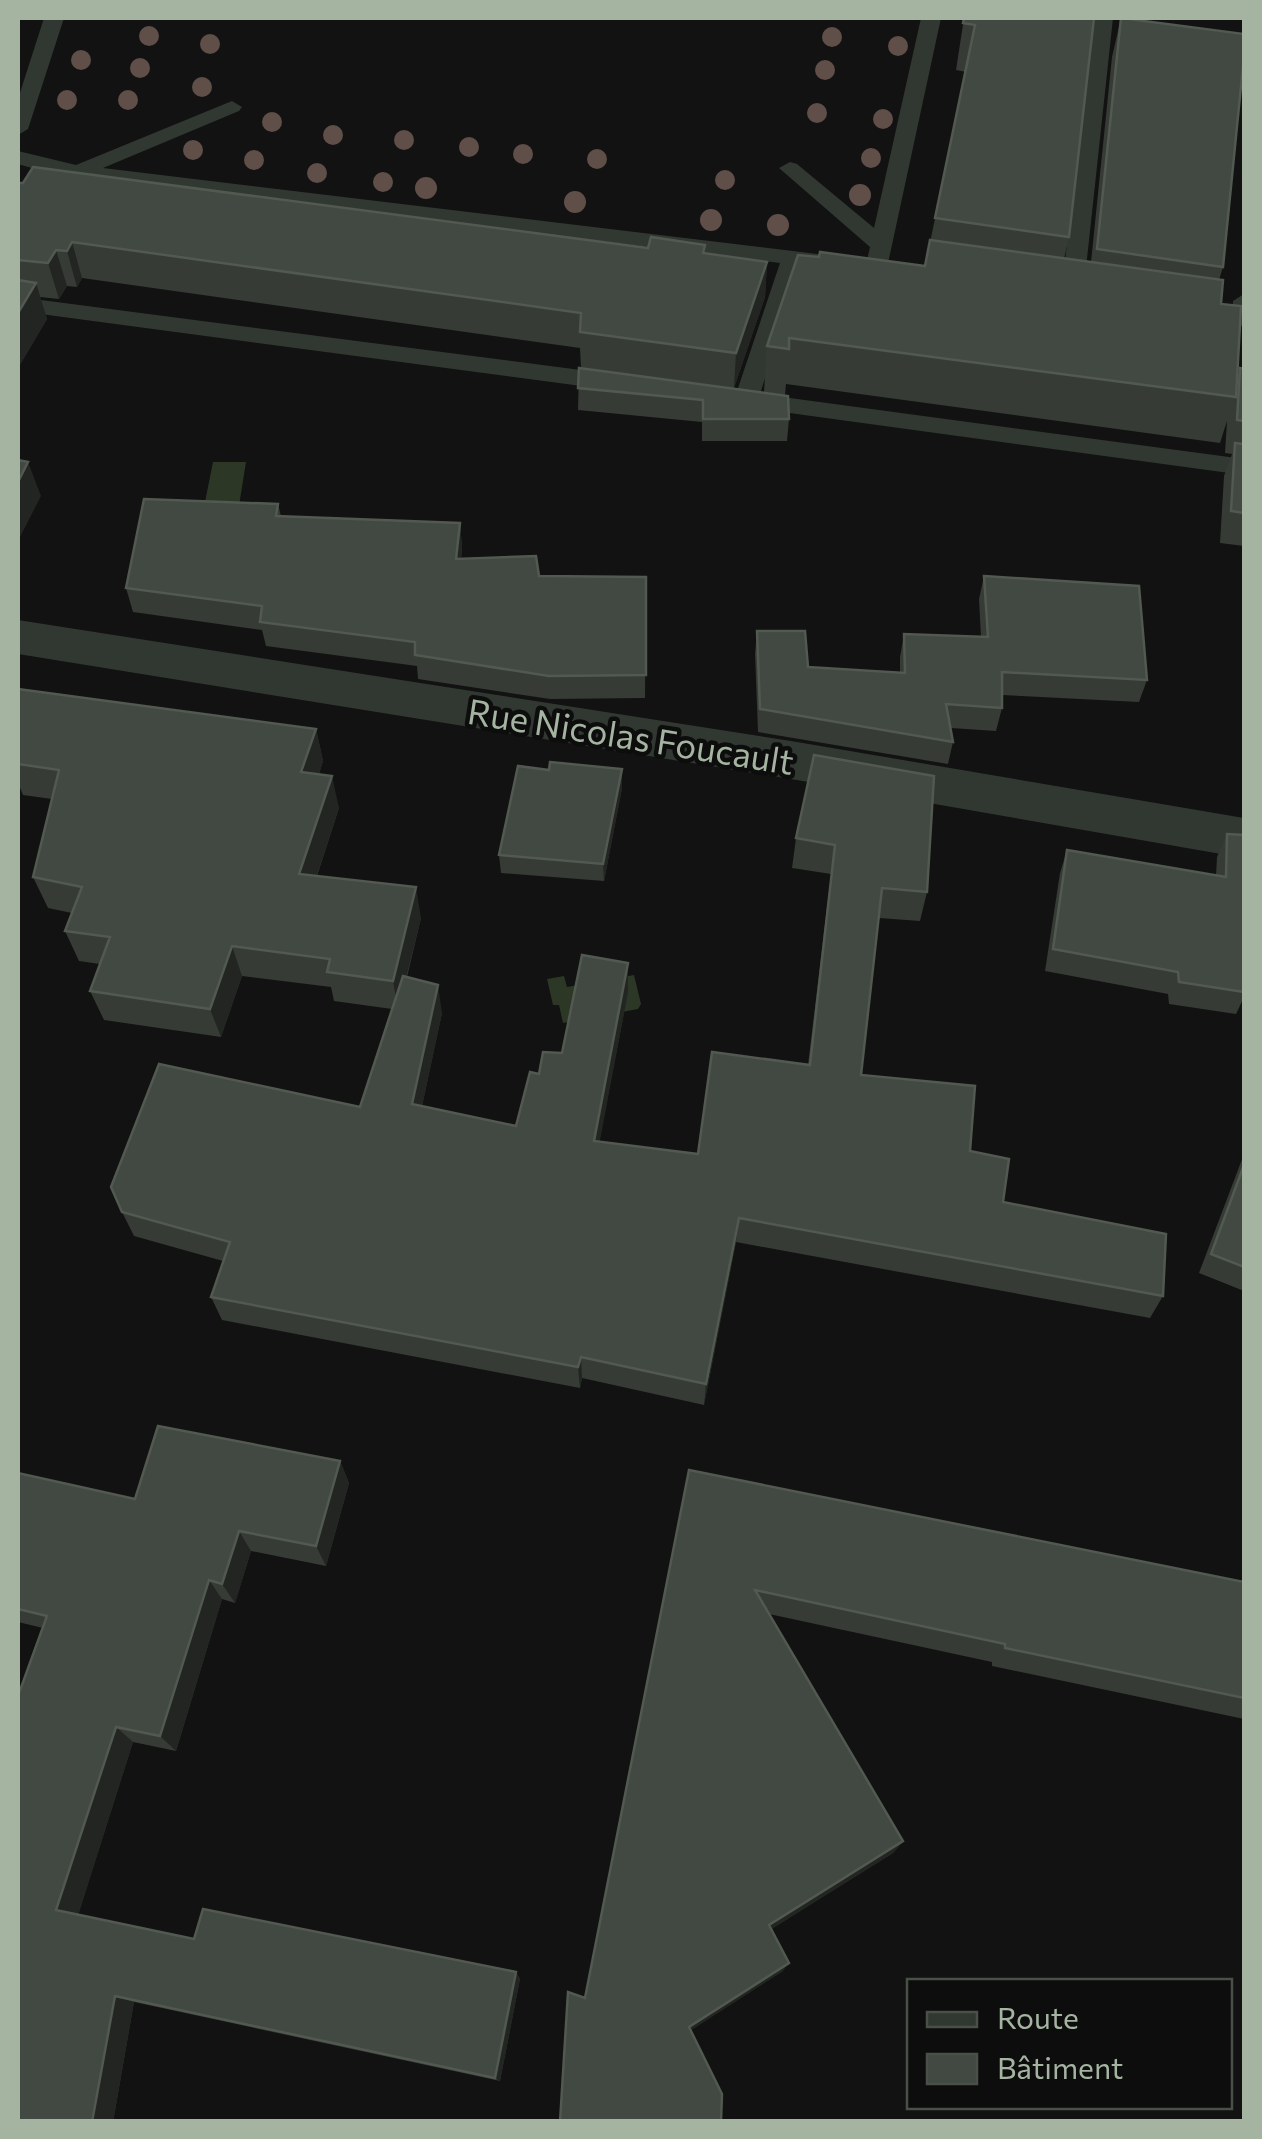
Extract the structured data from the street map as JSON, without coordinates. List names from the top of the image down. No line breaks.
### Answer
{"streets":{"street":["Rue Nicolas Foucault"]},"legend":["Route","Bâtiment"]}
